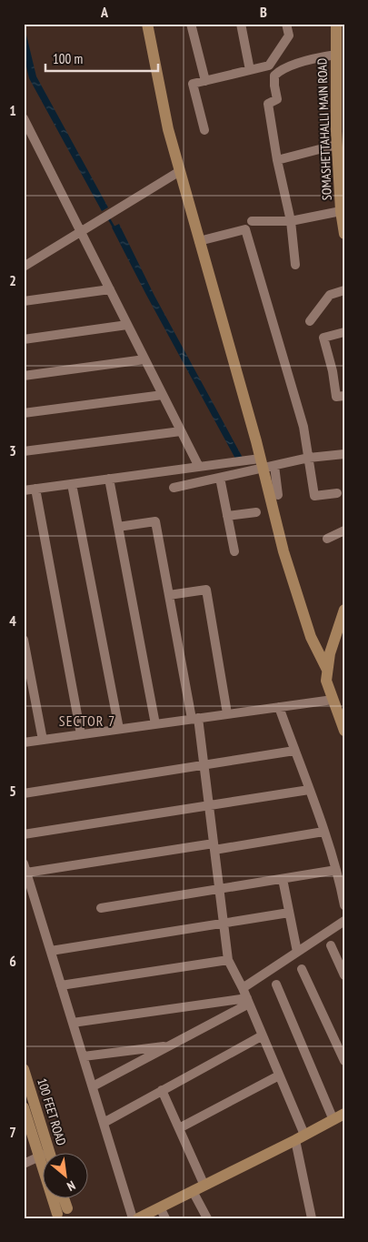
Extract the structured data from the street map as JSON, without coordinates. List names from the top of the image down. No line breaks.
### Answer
{"streets":{"street":["SOMASHETTAHALLI MAIN ROAD","100 FEET ROAD"]},"districts":["SECTOR 7"],"scale_bar":"100 m","north":"bottom right","grid":{"columns":["A","B"],"rows":["1","2","3","4","5","6","7"]}}
